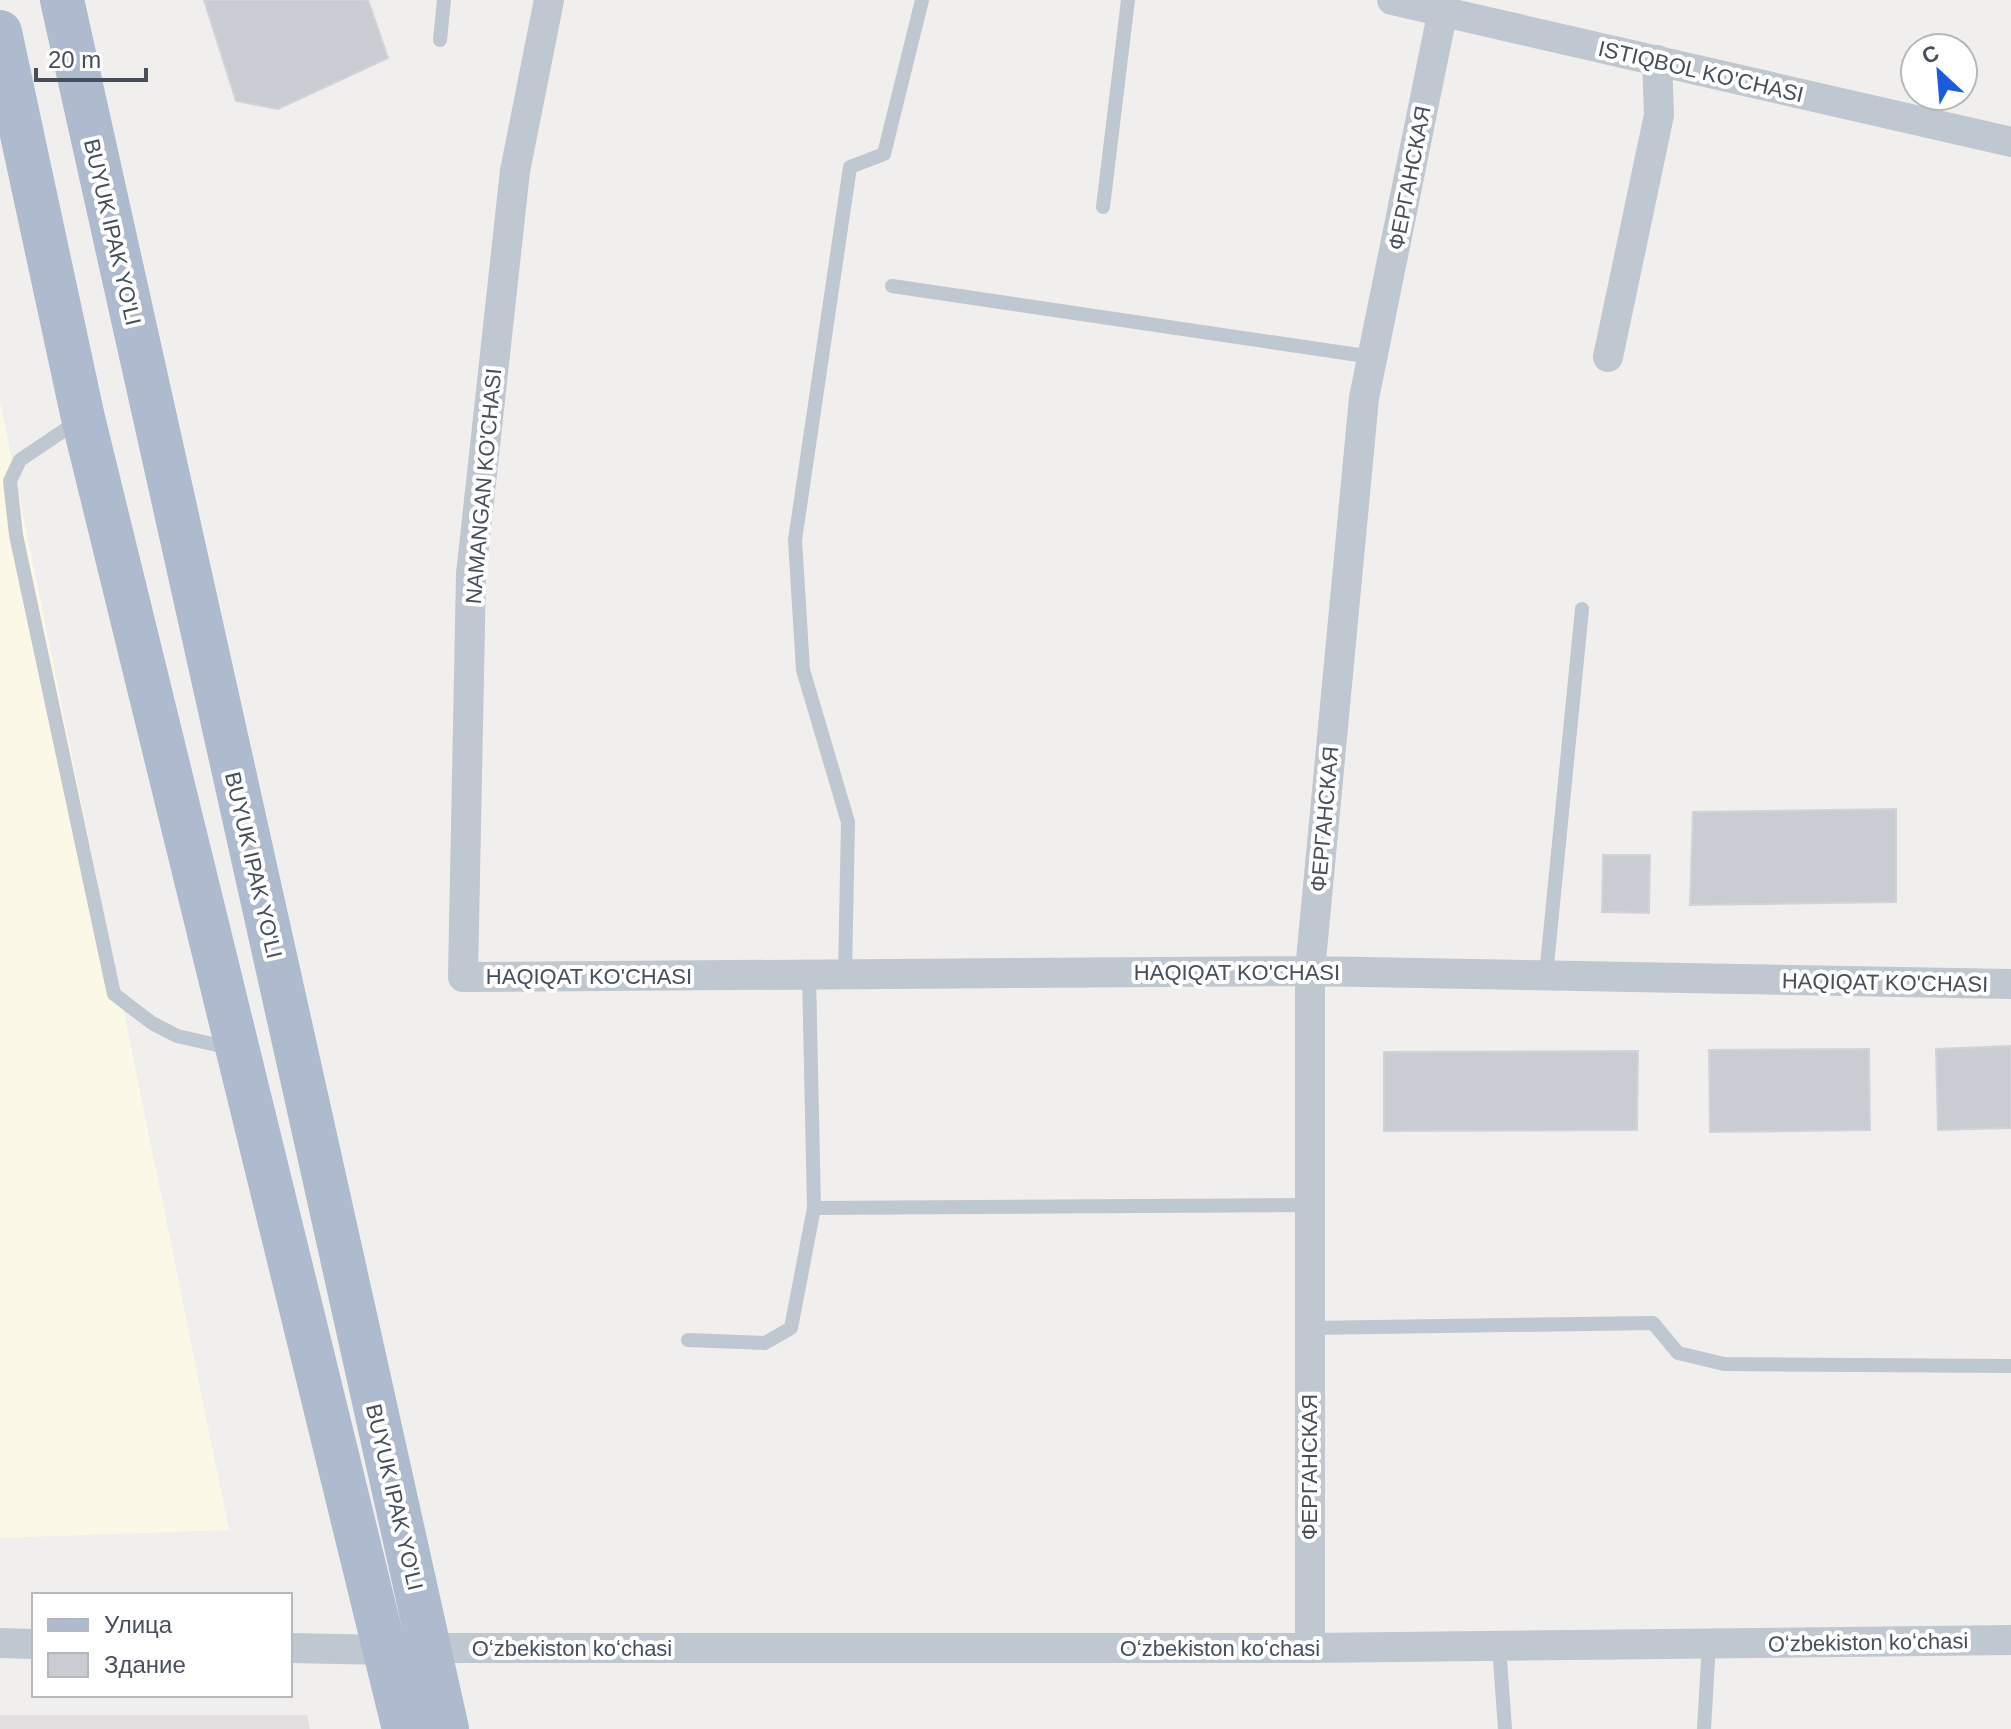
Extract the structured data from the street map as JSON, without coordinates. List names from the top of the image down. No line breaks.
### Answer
{"streets":{"main road":["BUYUK IPAK YO'LI"],"street":["ISTIQBOL KO'CHASI","ФЕРГАНСКАЯ","NAMANGAN KO'CHASI","HAQIQAT KO'CHASI","Oʻzbekiston koʻchasi"]},"crossings":[["ISTIQBOL KO'CHASI","ФЕРГАНСКАЯ"],["ФЕРГАНСКАЯ","HAQIQAT KO'CHASI"],["ФЕРГАНСКАЯ","Oʻzbekiston koʻchasi"],["BUYUK IPAK YO'LI","Oʻzbekiston koʻchasi"],["NAMANGAN KO'CHASI","HAQIQAT KO'CHASI"]],"legend":["Улица","Здание"],"scale_bar":"20 m","north":"top left"}
